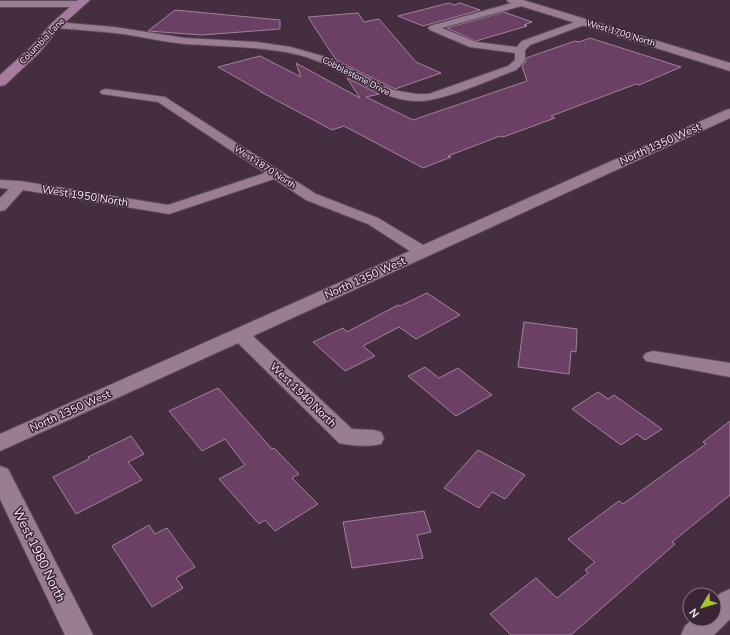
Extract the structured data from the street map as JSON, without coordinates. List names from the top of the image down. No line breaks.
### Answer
{"streets":{"main road":["Columbia Lane"],"street":["West 1700 North","Cobblestone Drive","North 1350 West","West 1870 North","West 1950 North","West 1940 North","West 1980 North"]},"crossings":[["Columbia Lane","Cobblestone Drive"],["North 1350 West","West 1870 North"],["North 1350 West","West 1940 North"],["West 1870 North","West 1950 North"]],"north":"bottom left"}
